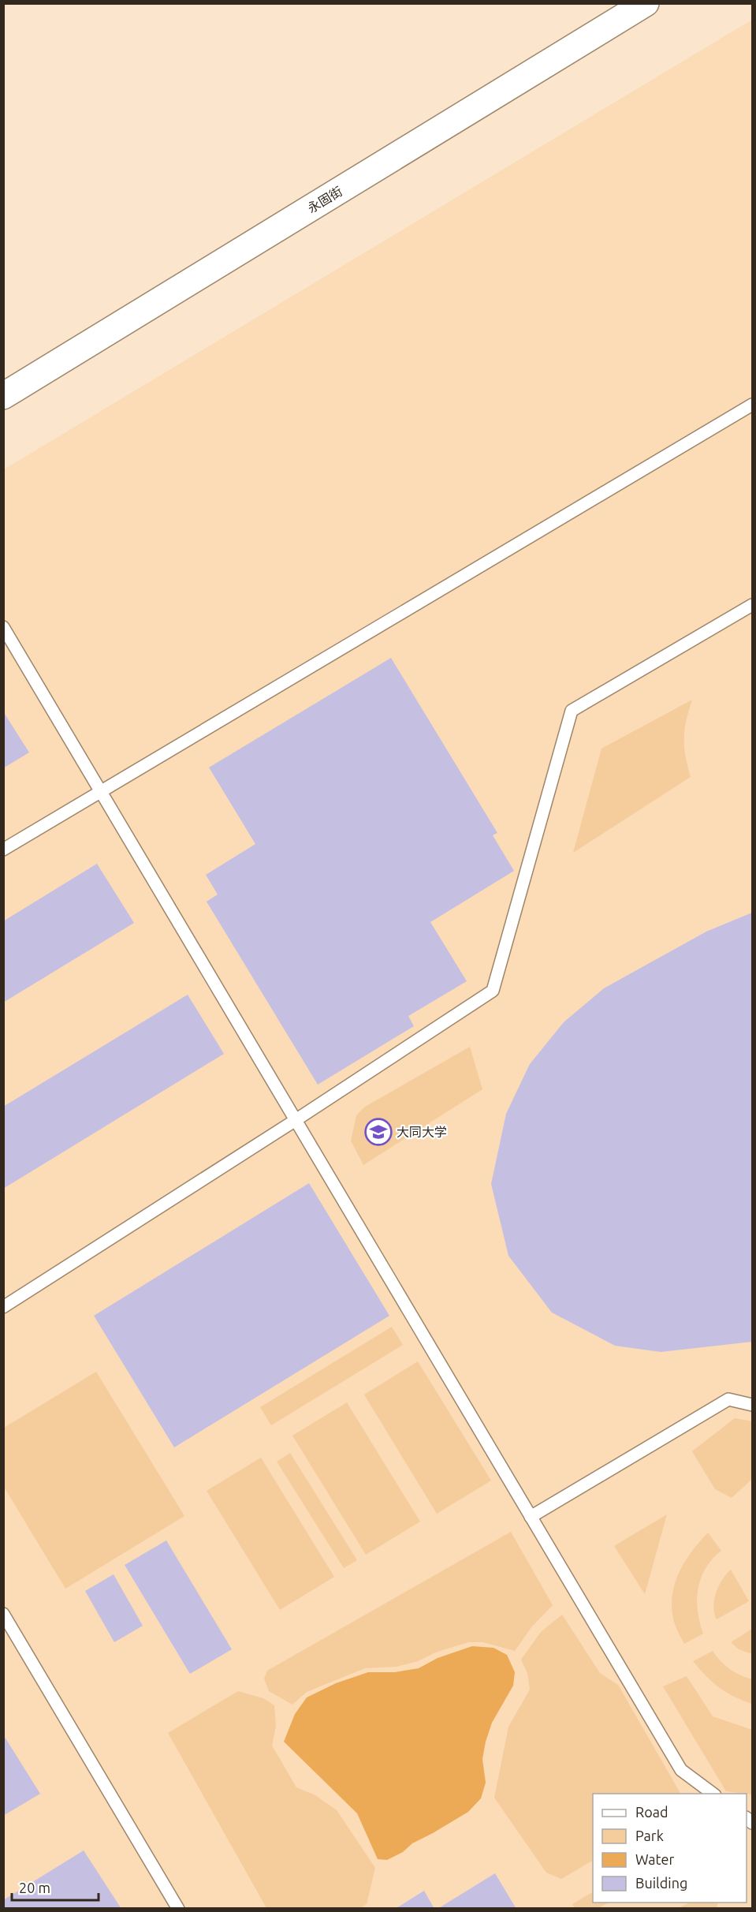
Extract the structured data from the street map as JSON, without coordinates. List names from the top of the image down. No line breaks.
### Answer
{"streets":{"main road":["永固街"]},"places":{"school or university":["大同大学"]},"legend":["Road","Park","Water","Building"],"scale_bar":"20 m"}
